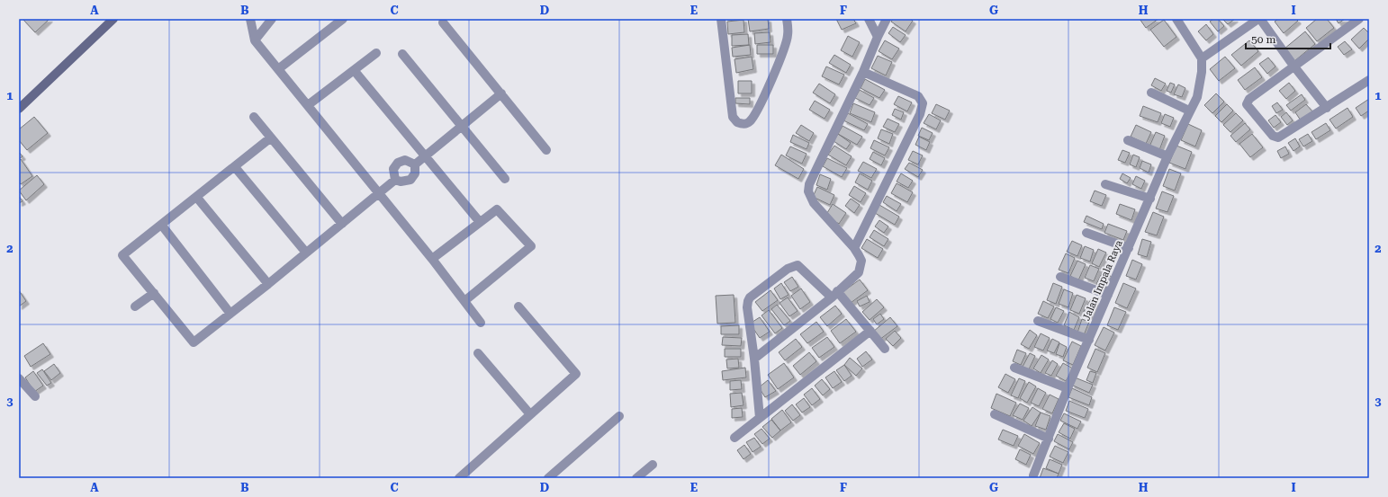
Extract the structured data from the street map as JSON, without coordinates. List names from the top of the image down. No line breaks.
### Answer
{"streets":{"street":["Jalan Impala Raya"]},"scale_bar":"50 m","grid":{"columns":["A","B","C","D","E","F","G","H","I"],"rows":["1","2","3"]}}
